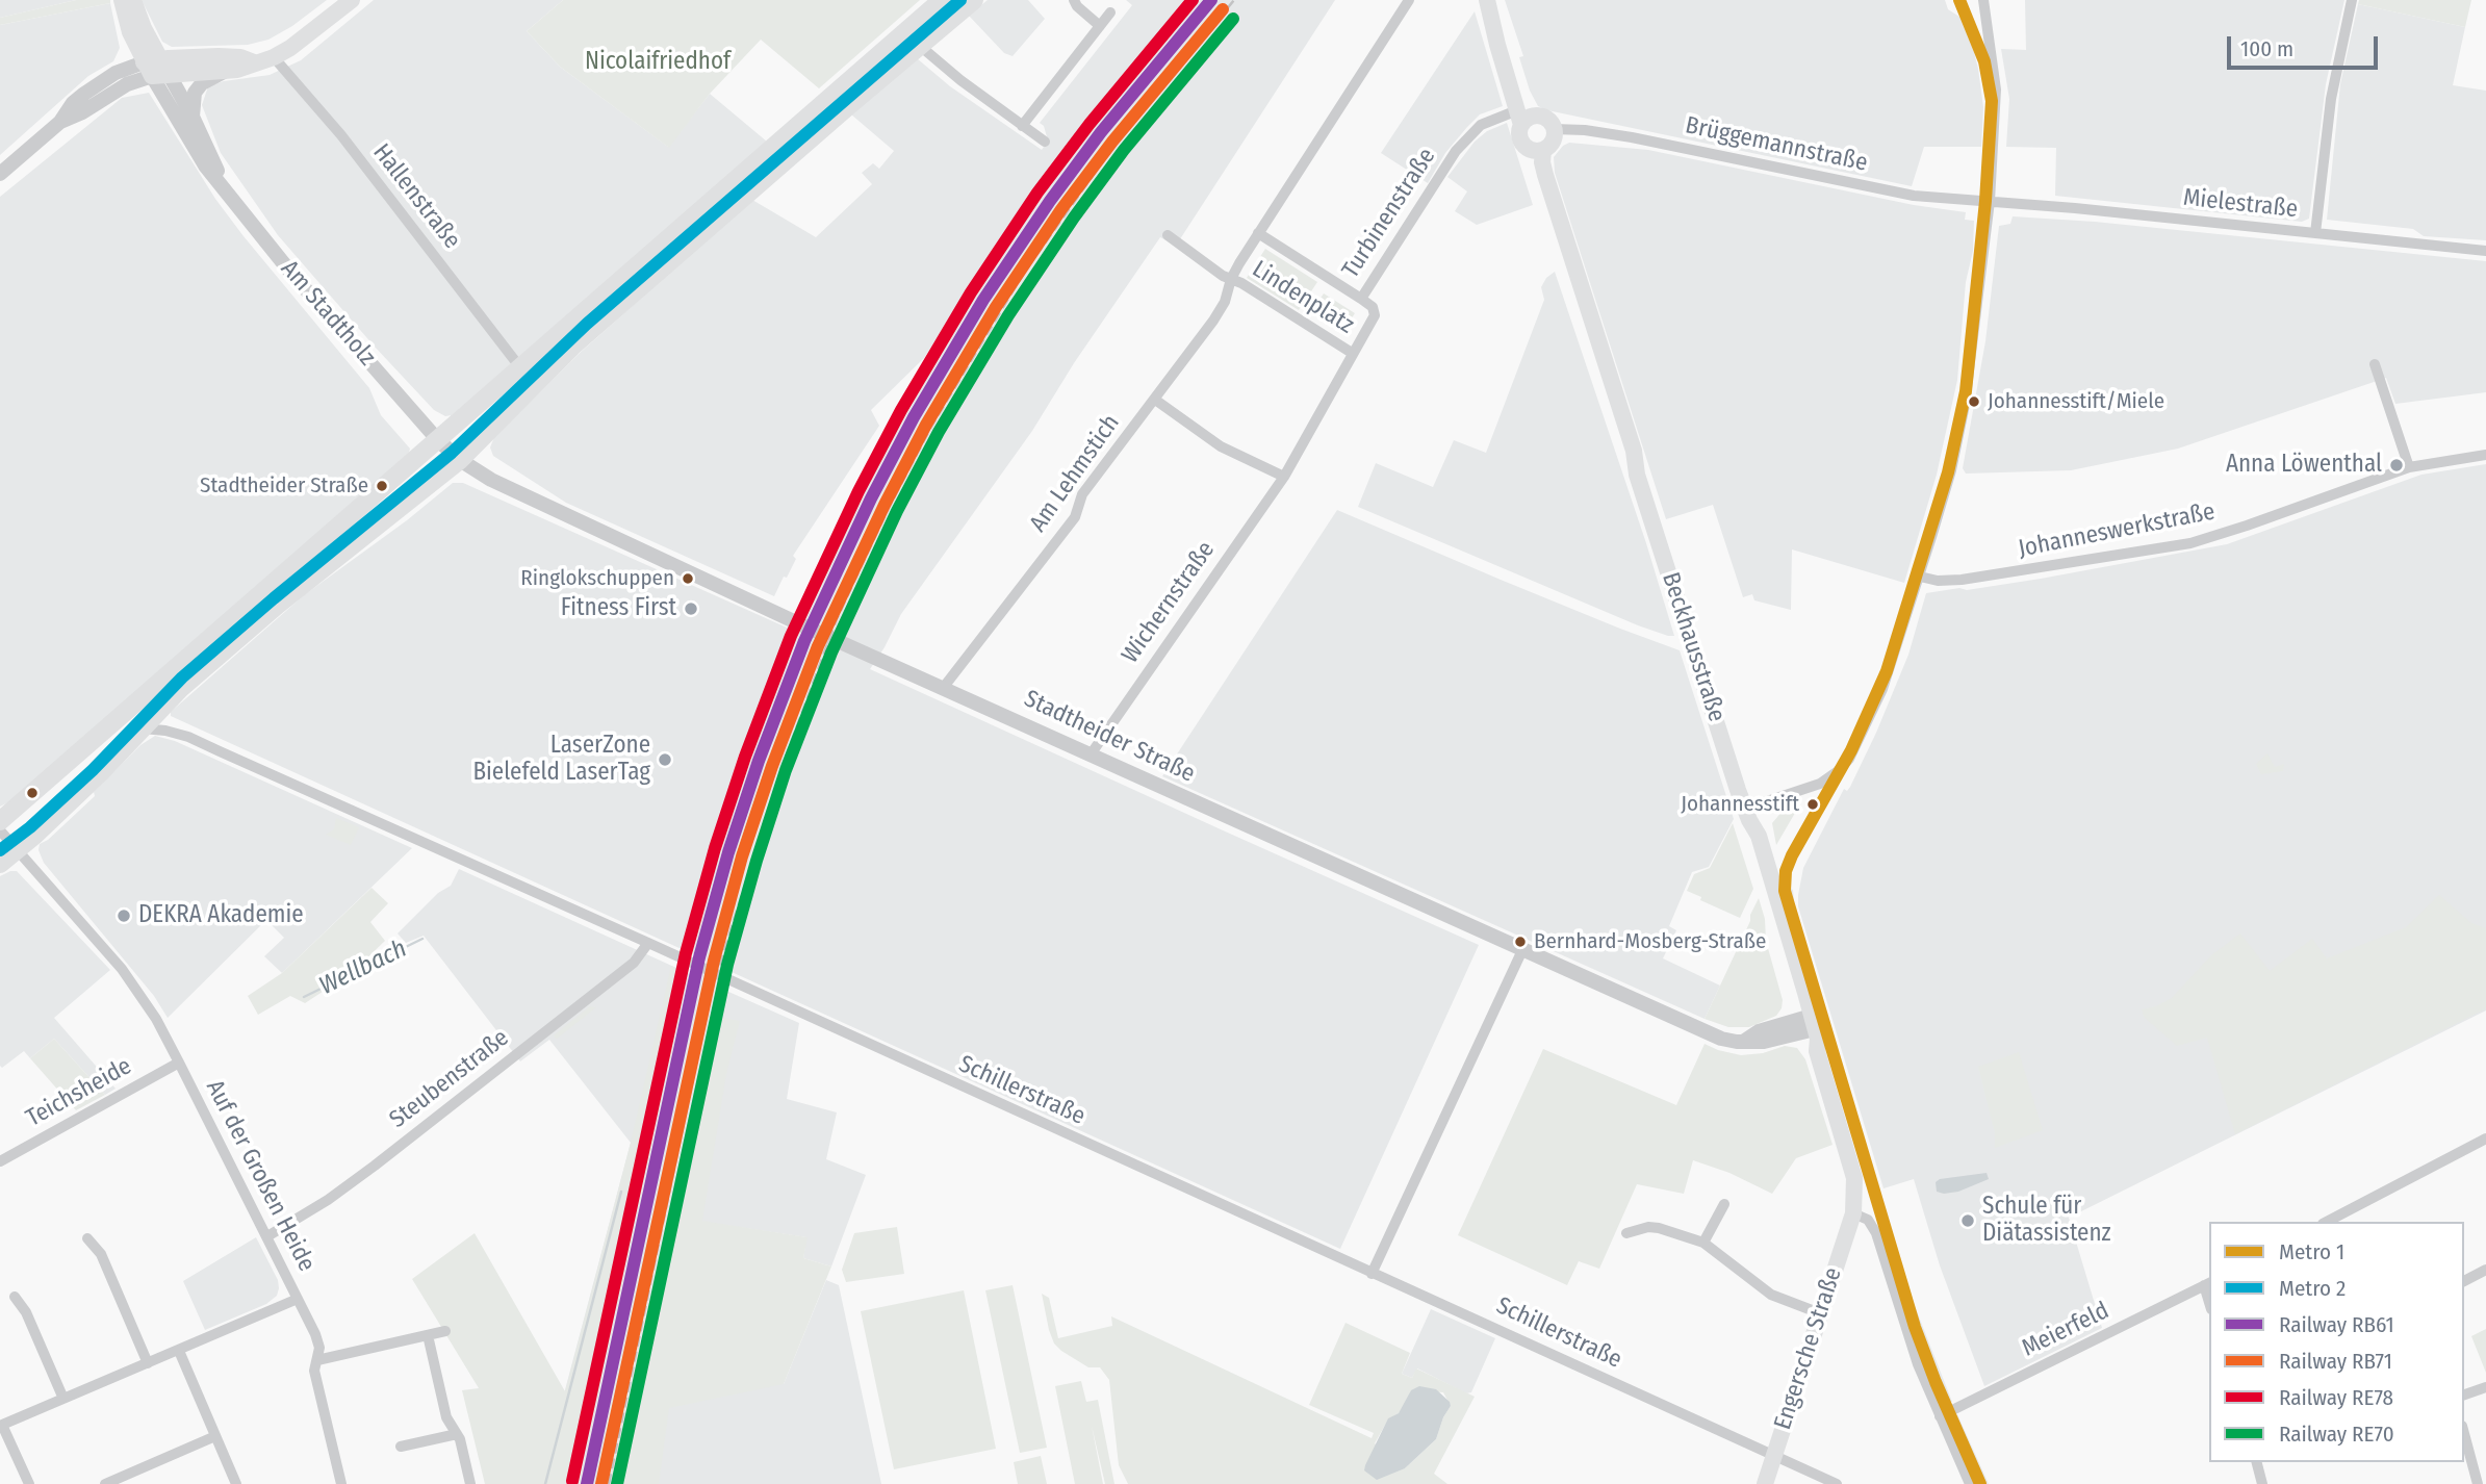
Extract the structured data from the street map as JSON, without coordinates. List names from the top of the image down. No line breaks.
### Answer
{"streets":{"main road":["Am Stadtholz","Beckhausstraße","Engersche Straße"],"street":["Brüggemannstraße","Hallenstraße","Mielestraße","Turbinenstraße","Lindenplatz","Am Lehmstich","Johanneswerkstraße","Wichernstraße","Stadtheider Straße","Steubenstraße","Schillerstraße","Teichsheide","Auf der Großen Heide","Meierfeld"]},"crossings":[["Brüggemannstraße","Mielestraße"],["Brüggemannstraße","Turbinenstraße"],["Brüggemannstraße","Beckhausstraße"],["Turbinenstraße","Lindenplatz"],["Turbinenstraße","Wichernstraße"],["Turbinenstraße","Beckhausstraße"],["Lindenplatz","Am Lehmstich"],["Am Stadtholz","Stadtheider Straße"],["Am Lehmstich","Stadtheider Straße"],["Wichernstraße","Stadtheider Straße"],["Beckhausstraße","Stadtheider Straße"],["Beckhausstraße","Engersche Straße"],["Steubenstraße","Schillerstraße"],["Steubenstraße","Auf der Großen Heide"],["Schillerstraße","Engersche Straße"],["Teichsheide","Auf der Großen Heide"]],"water":["Wellbach"],"parks":["Nicolaifriedhof"],"places":["Johannesstift/Miele","Anna Löwenthal","Stadtheider Straße","Ringlokschuppen","Fitness First","LaserZone Bielefeld LaserTag","Johannesstift","DEKRA Akademie","Bernhard-Mosberg-Straße","Schule für Diätassistenz"],"lines":["metro line 1","metro line 2","rail line RB61","rail line RE78","rail line RB71","rail line RE70"],"legend":["Metro 1","Metro 2","Railway RB61","Railway RB71","Railway RE78","Railway RE70"],"scale_bar":"100 m"}
